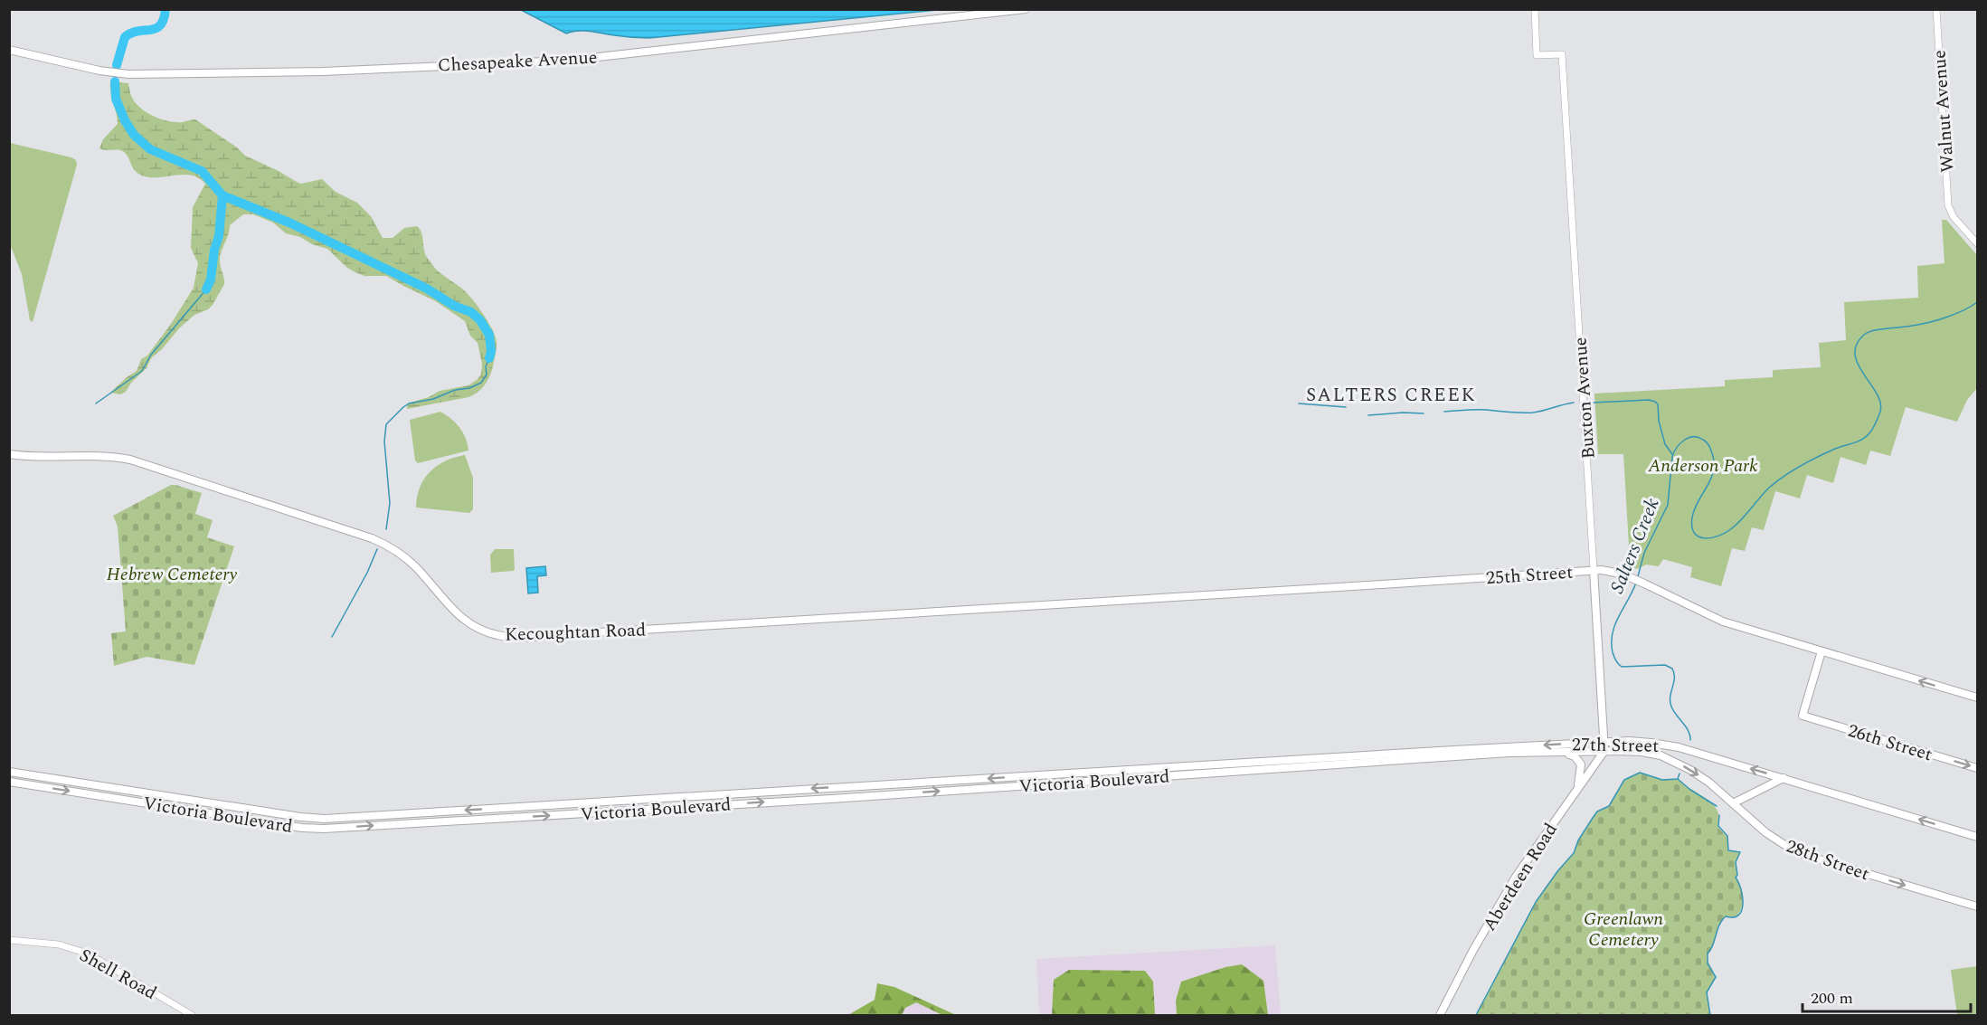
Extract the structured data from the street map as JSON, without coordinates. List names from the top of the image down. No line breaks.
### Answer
{"streets":{"main road":["Chesapeake Avenue","Buxton Avenue","25th Street","Kecoughtan Road","26th Street","27th Street","Victoria Boulevard","28th Street","Aberdeen Road"],"street":["Walnut Avenue","Shell Road"]},"crossings":[["Buxton Avenue","25th Street"],["Buxton Avenue","27th Street"],["Buxton Avenue","28th Street"],["Buxton Avenue","Aberdeen Road"],["25th Street","Kecoughtan Road"],["25th Street","26th Street"],["27th Street","Victoria Boulevard"],["27th Street","28th Street"],["27th Street","Aberdeen Road"],["28th Street","Aberdeen Road"]],"one_way":["28th Street"],"districts":["SALTERS CREEK"],"water":["Salters Creek"],"parks":["Anderson Park","Hebrew Cemetery","Greenlawn Cemetery"],"scale_bar":"200 m"}
